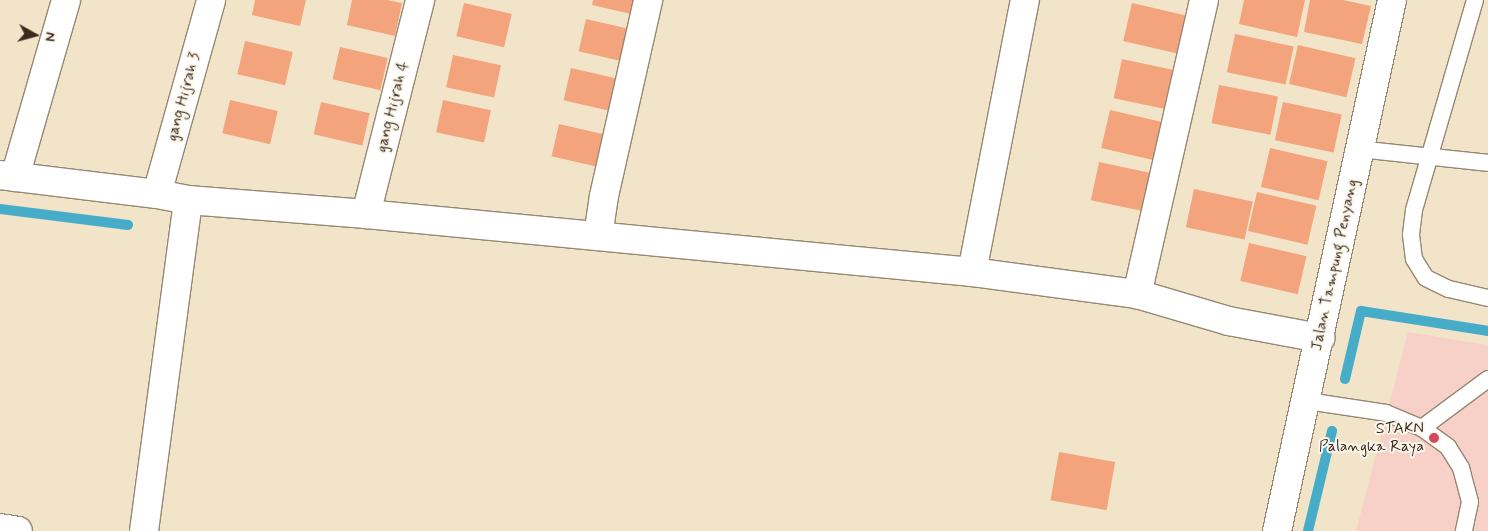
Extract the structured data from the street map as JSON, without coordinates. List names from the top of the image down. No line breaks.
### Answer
{"streets":{"street":["gang Hijrah 3","gang Hijrah 4","Jalan Tampung Penyang"]},"places":["STAKN Palangka Raya"],"north":"right"}
